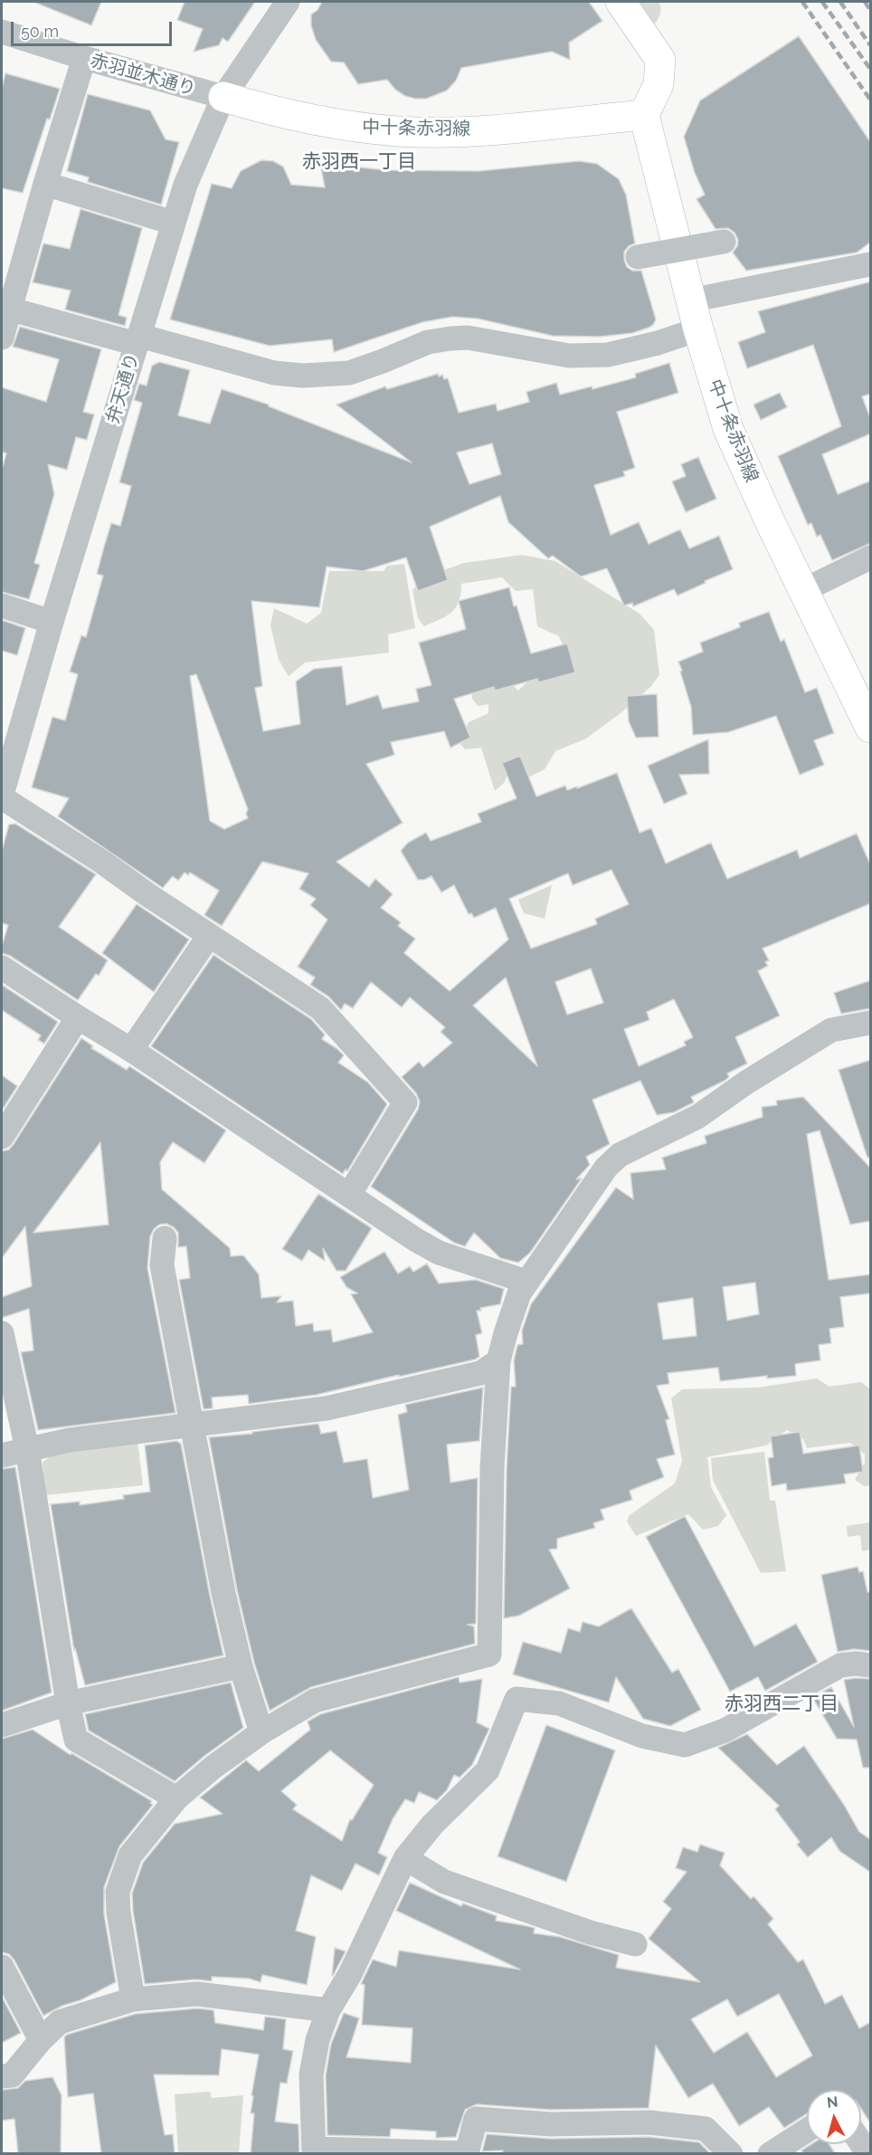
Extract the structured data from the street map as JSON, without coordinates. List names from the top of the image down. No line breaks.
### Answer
{"streets":{"main road":["中十条赤羽線"],"street":["赤羽並木通り","弁天通り"]},"crossings":[["赤羽並木通り","中十条赤羽線"],["赤羽並木通り","弁天通り"],["中十条赤羽線","弁天通り"]],"districts":["赤羽西一丁目","赤羽西二丁目"],"scale_bar":"50 m","north":"top"}
